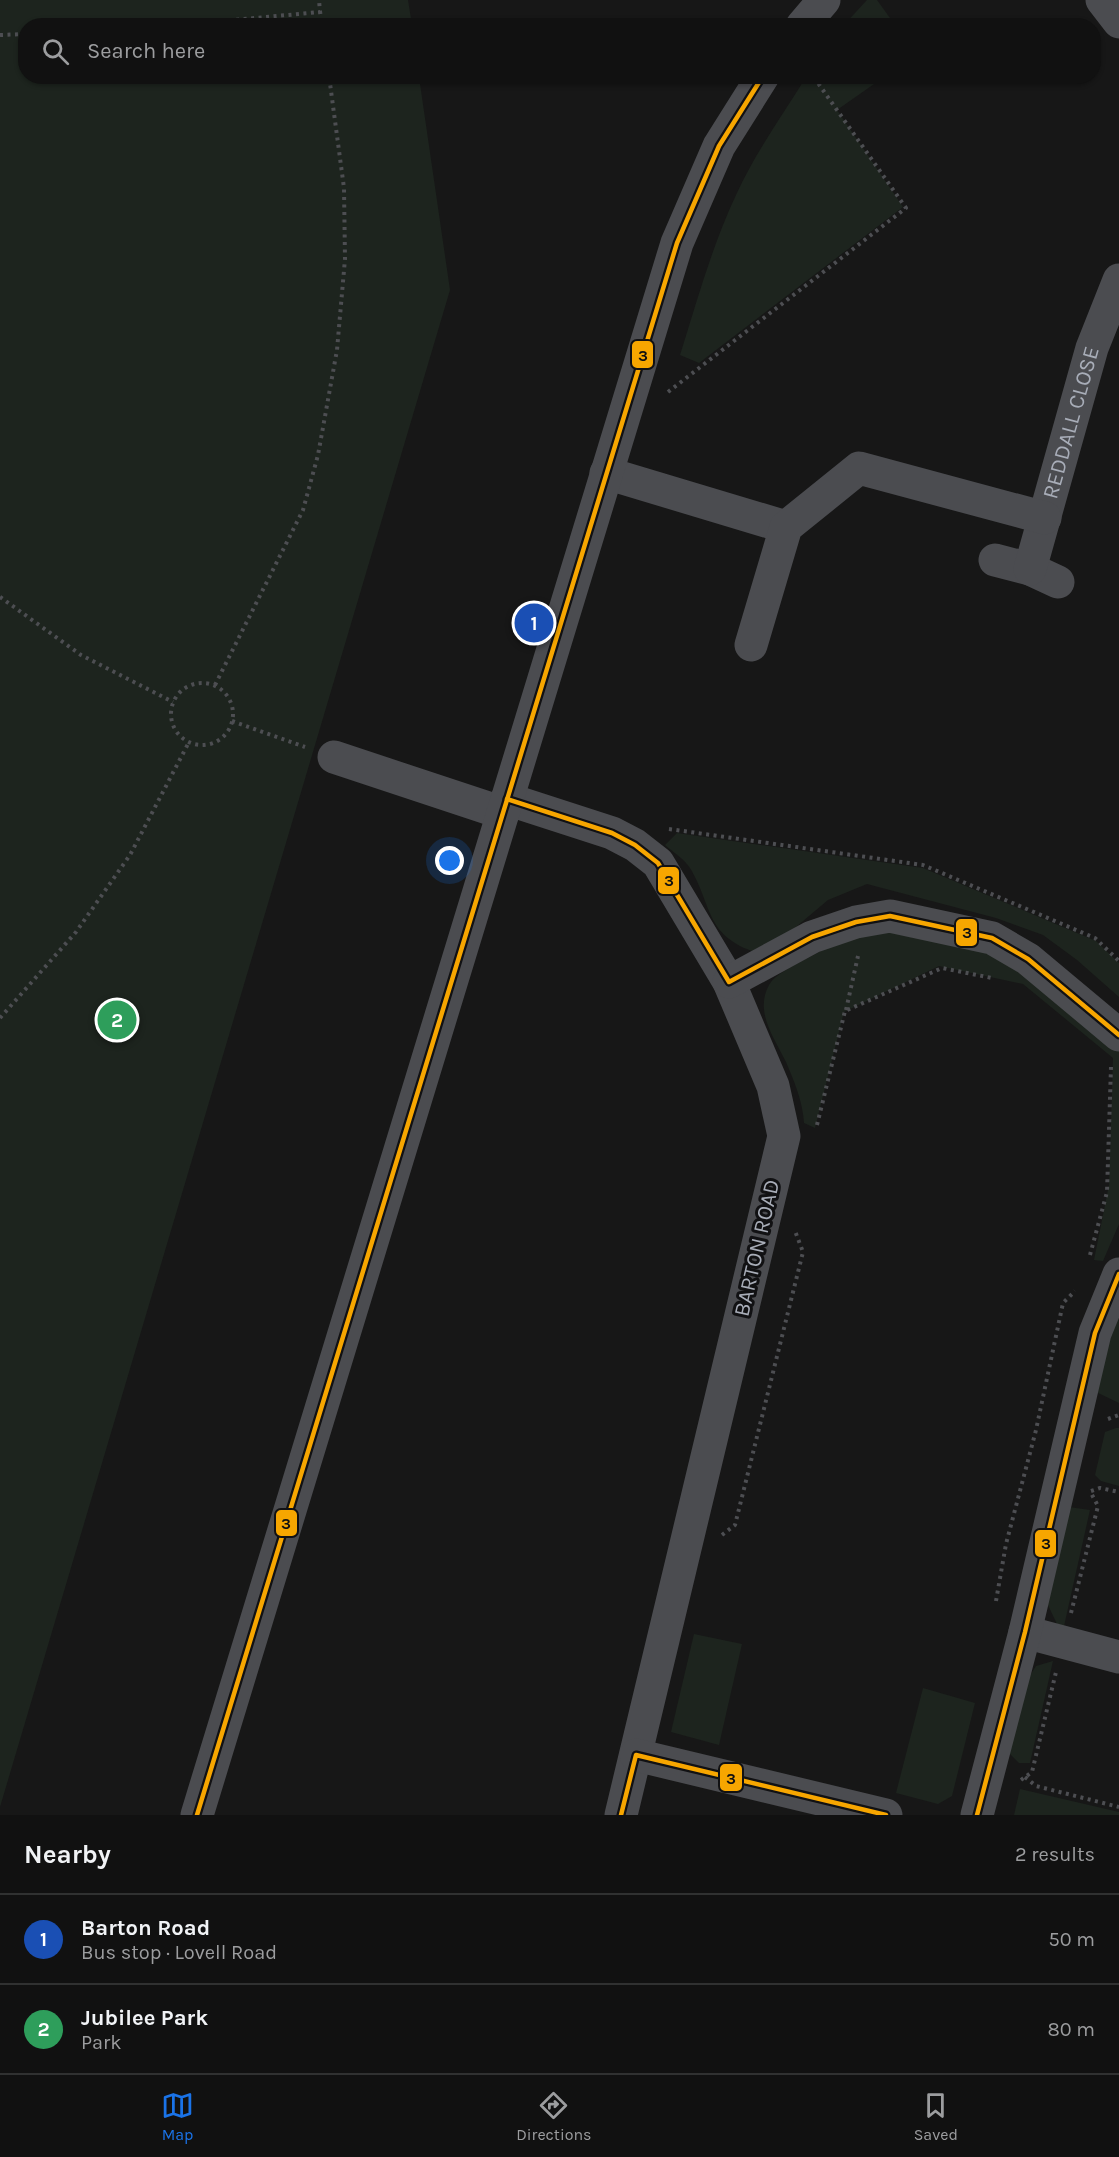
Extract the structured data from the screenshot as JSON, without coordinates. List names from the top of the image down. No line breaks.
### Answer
{"streets":{"street":["REDDALL CLOSE","BARTON ROAD"]},"lines":["transit line 3"],"page":{"search":"Search here","pins":["1","2"],"heading":["Nearby","2 results"],"list":[{"mark":"1","name":"Barton Road","note":"Bus stop · Lovell Road","value":"50 m"},{"mark":"2","name":"Jubilee Park","note":"Park","value":"80 m"}],"nav":["Map","Directions","Saved"]}}
